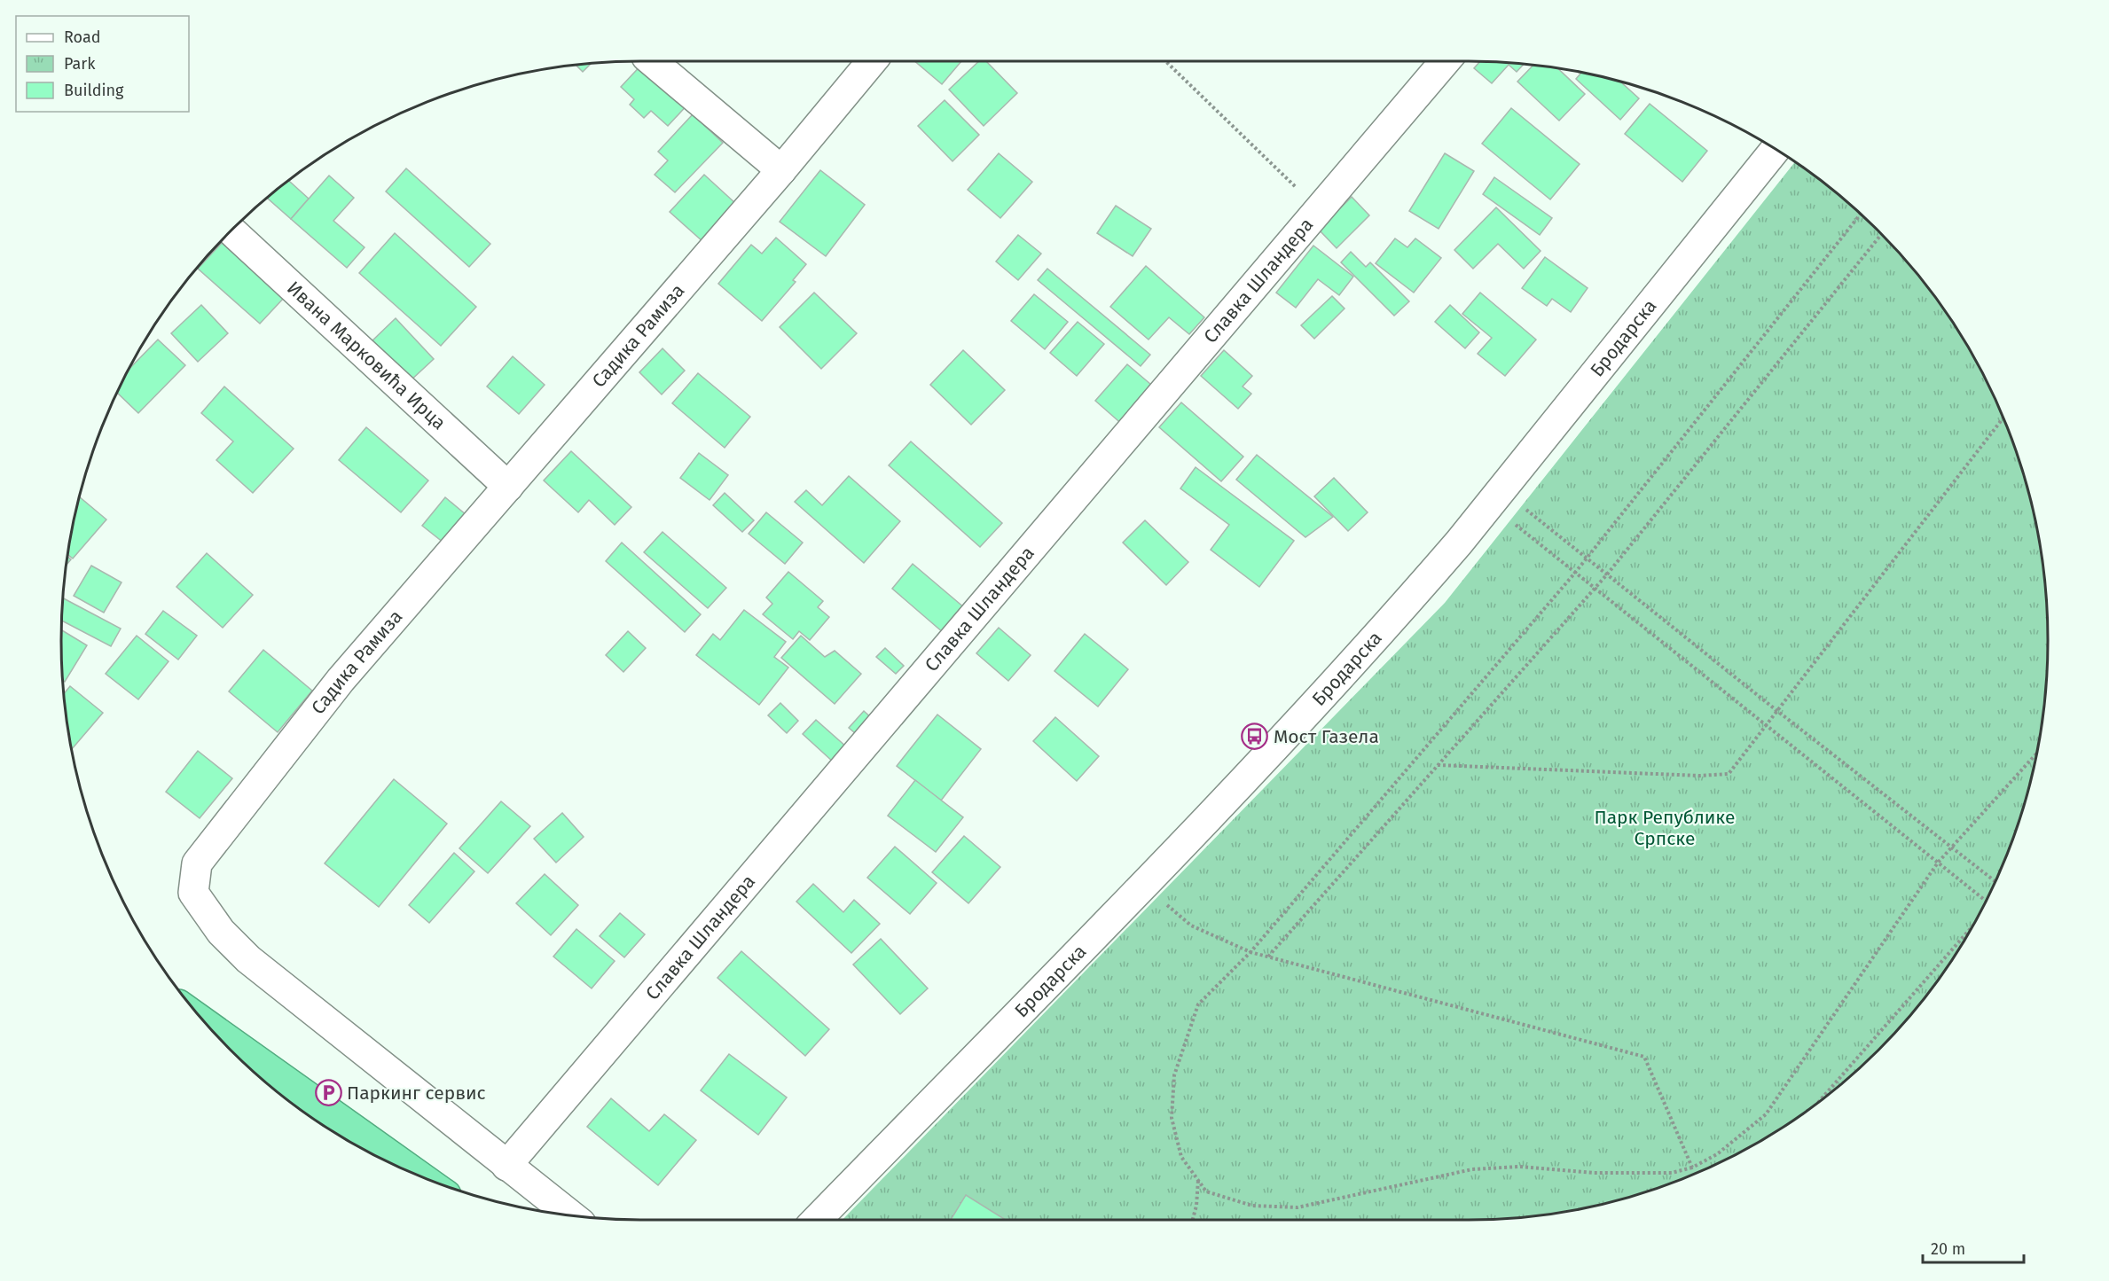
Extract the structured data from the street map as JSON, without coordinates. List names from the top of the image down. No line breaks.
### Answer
{"streets":{"street":["Славка Шландера","Садика Рамиза","Бродарска","Ивана Марковића Ирца"]},"crossings":[["Славка Шландера","Садика Рамиза"],["Садика Рамиза","Ивана Марковића Ирца"]],"parks":["Парк Републике Српске"],"places":{"bus stop":["Мост Газела"],"parking":["Паркинг сервис"]},"legend":["Road","Park","Building"],"scale_bar":"20 m"}
